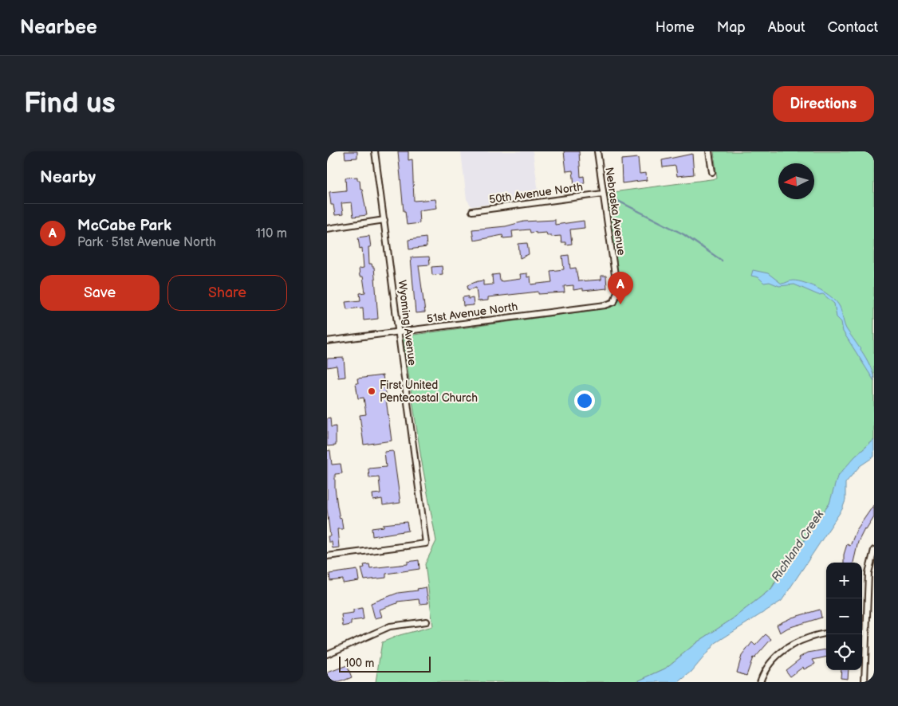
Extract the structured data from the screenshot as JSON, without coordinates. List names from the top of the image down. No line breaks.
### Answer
{"streets":{"street":["50th Avenue North","Nebraska Avenue","51st Avenue North","Wyoming Avenue"]},"crossings":[["50th Avenue North","Nebraska Avenue"],["Nebraska Avenue","51st Avenue North"],["51st Avenue North","Wyoming Avenue"]],"water":["Richland Creek"],"places":["First United Pentecostal Church"],"scale_bar":"100 m","north":"left","page":{"header":"Nearbee","nav":["Home","Map","About","Contact"],"buttons":["Directions",["Save","Share"]],"title":"Find us","heading":"Nearby","list":[{"mark":"A","name":"McCabe Park","note":"Park · 51st Avenue North","value":"110 m"}],"pins":"A","map_buttons":["+","−"],"scale":"100 m"}}
